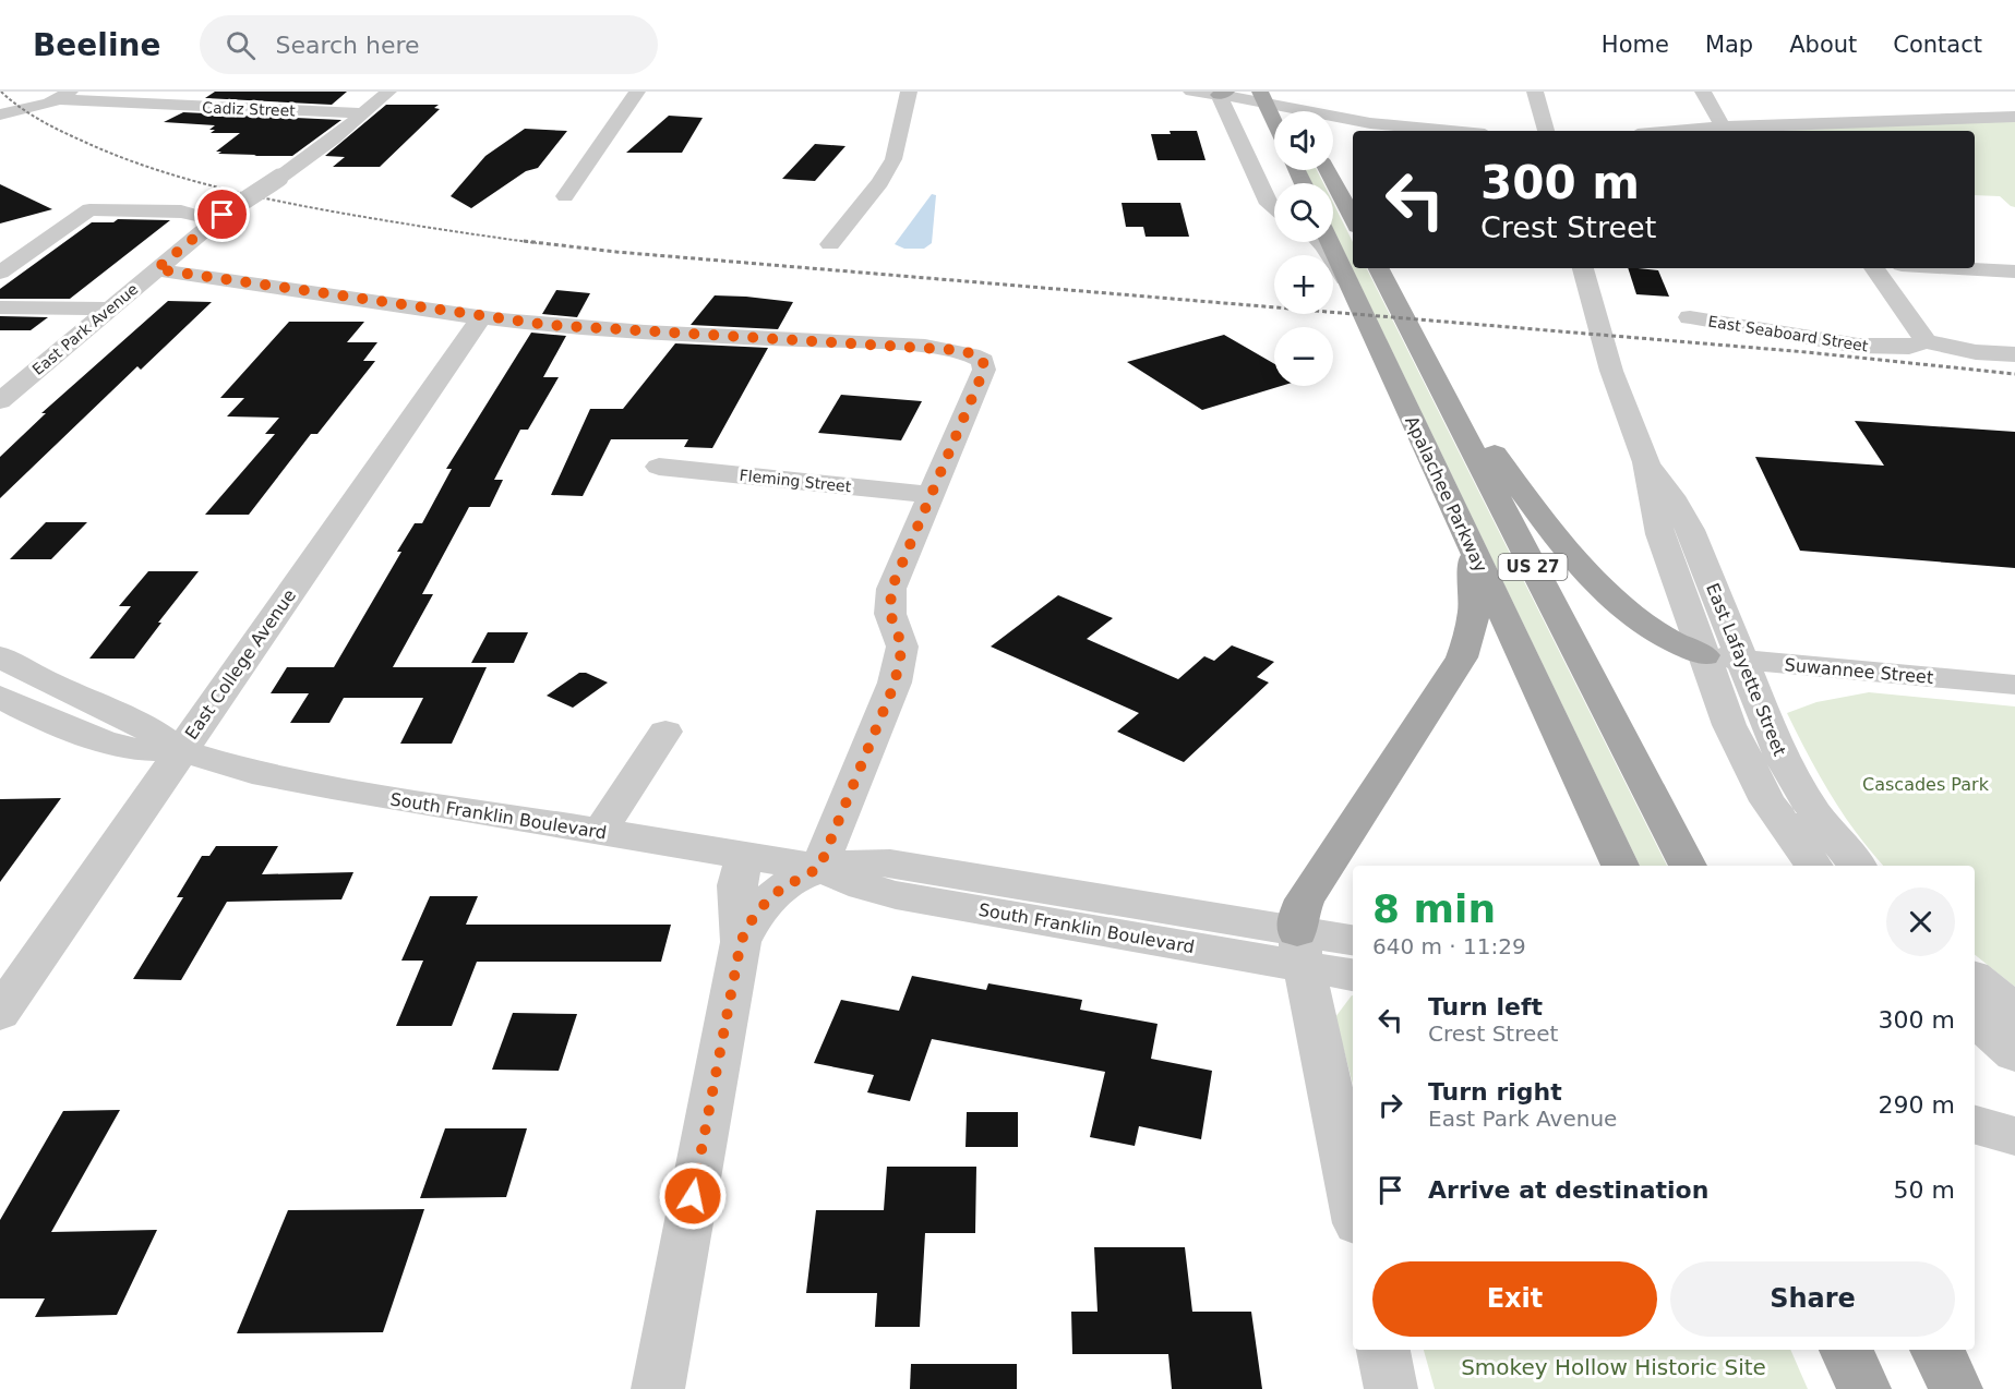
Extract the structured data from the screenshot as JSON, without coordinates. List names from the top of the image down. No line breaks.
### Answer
{"streets":{"main road":["Apalachee Parkway","US 27"],"street":["Cadiz Street","East Park Avenue","East Seaboard Street","Fleming Street","East College Avenue","East Lafayette Street","Suwannee Street","South Franklin Boulevard"]},"crossings":[["Cadiz Street","East Park Avenue"],["East College Avenue","South Franklin Boulevard"],["East Lafayette Street","Suwannee Street"]],"parks":["Cascades Park","Smokey Hollow Historic Site"],"page":{"header":"Beeline","search":"Search here","nav":["Home","Map","About","Contact"],"map_buttons":["+","−"],"turn":["300 m","Crest Street"],"heading":["8 min","640 m · 11:29"],"list":[{"name":"Turn left","note":"Crest Street","value":"300 m"},{"name":"Turn right","note":"East Park Avenue","value":"290 m"},{"name":"Arrive at destination","value":"50 m"}],"buttons":["Exit","Share"]}}
